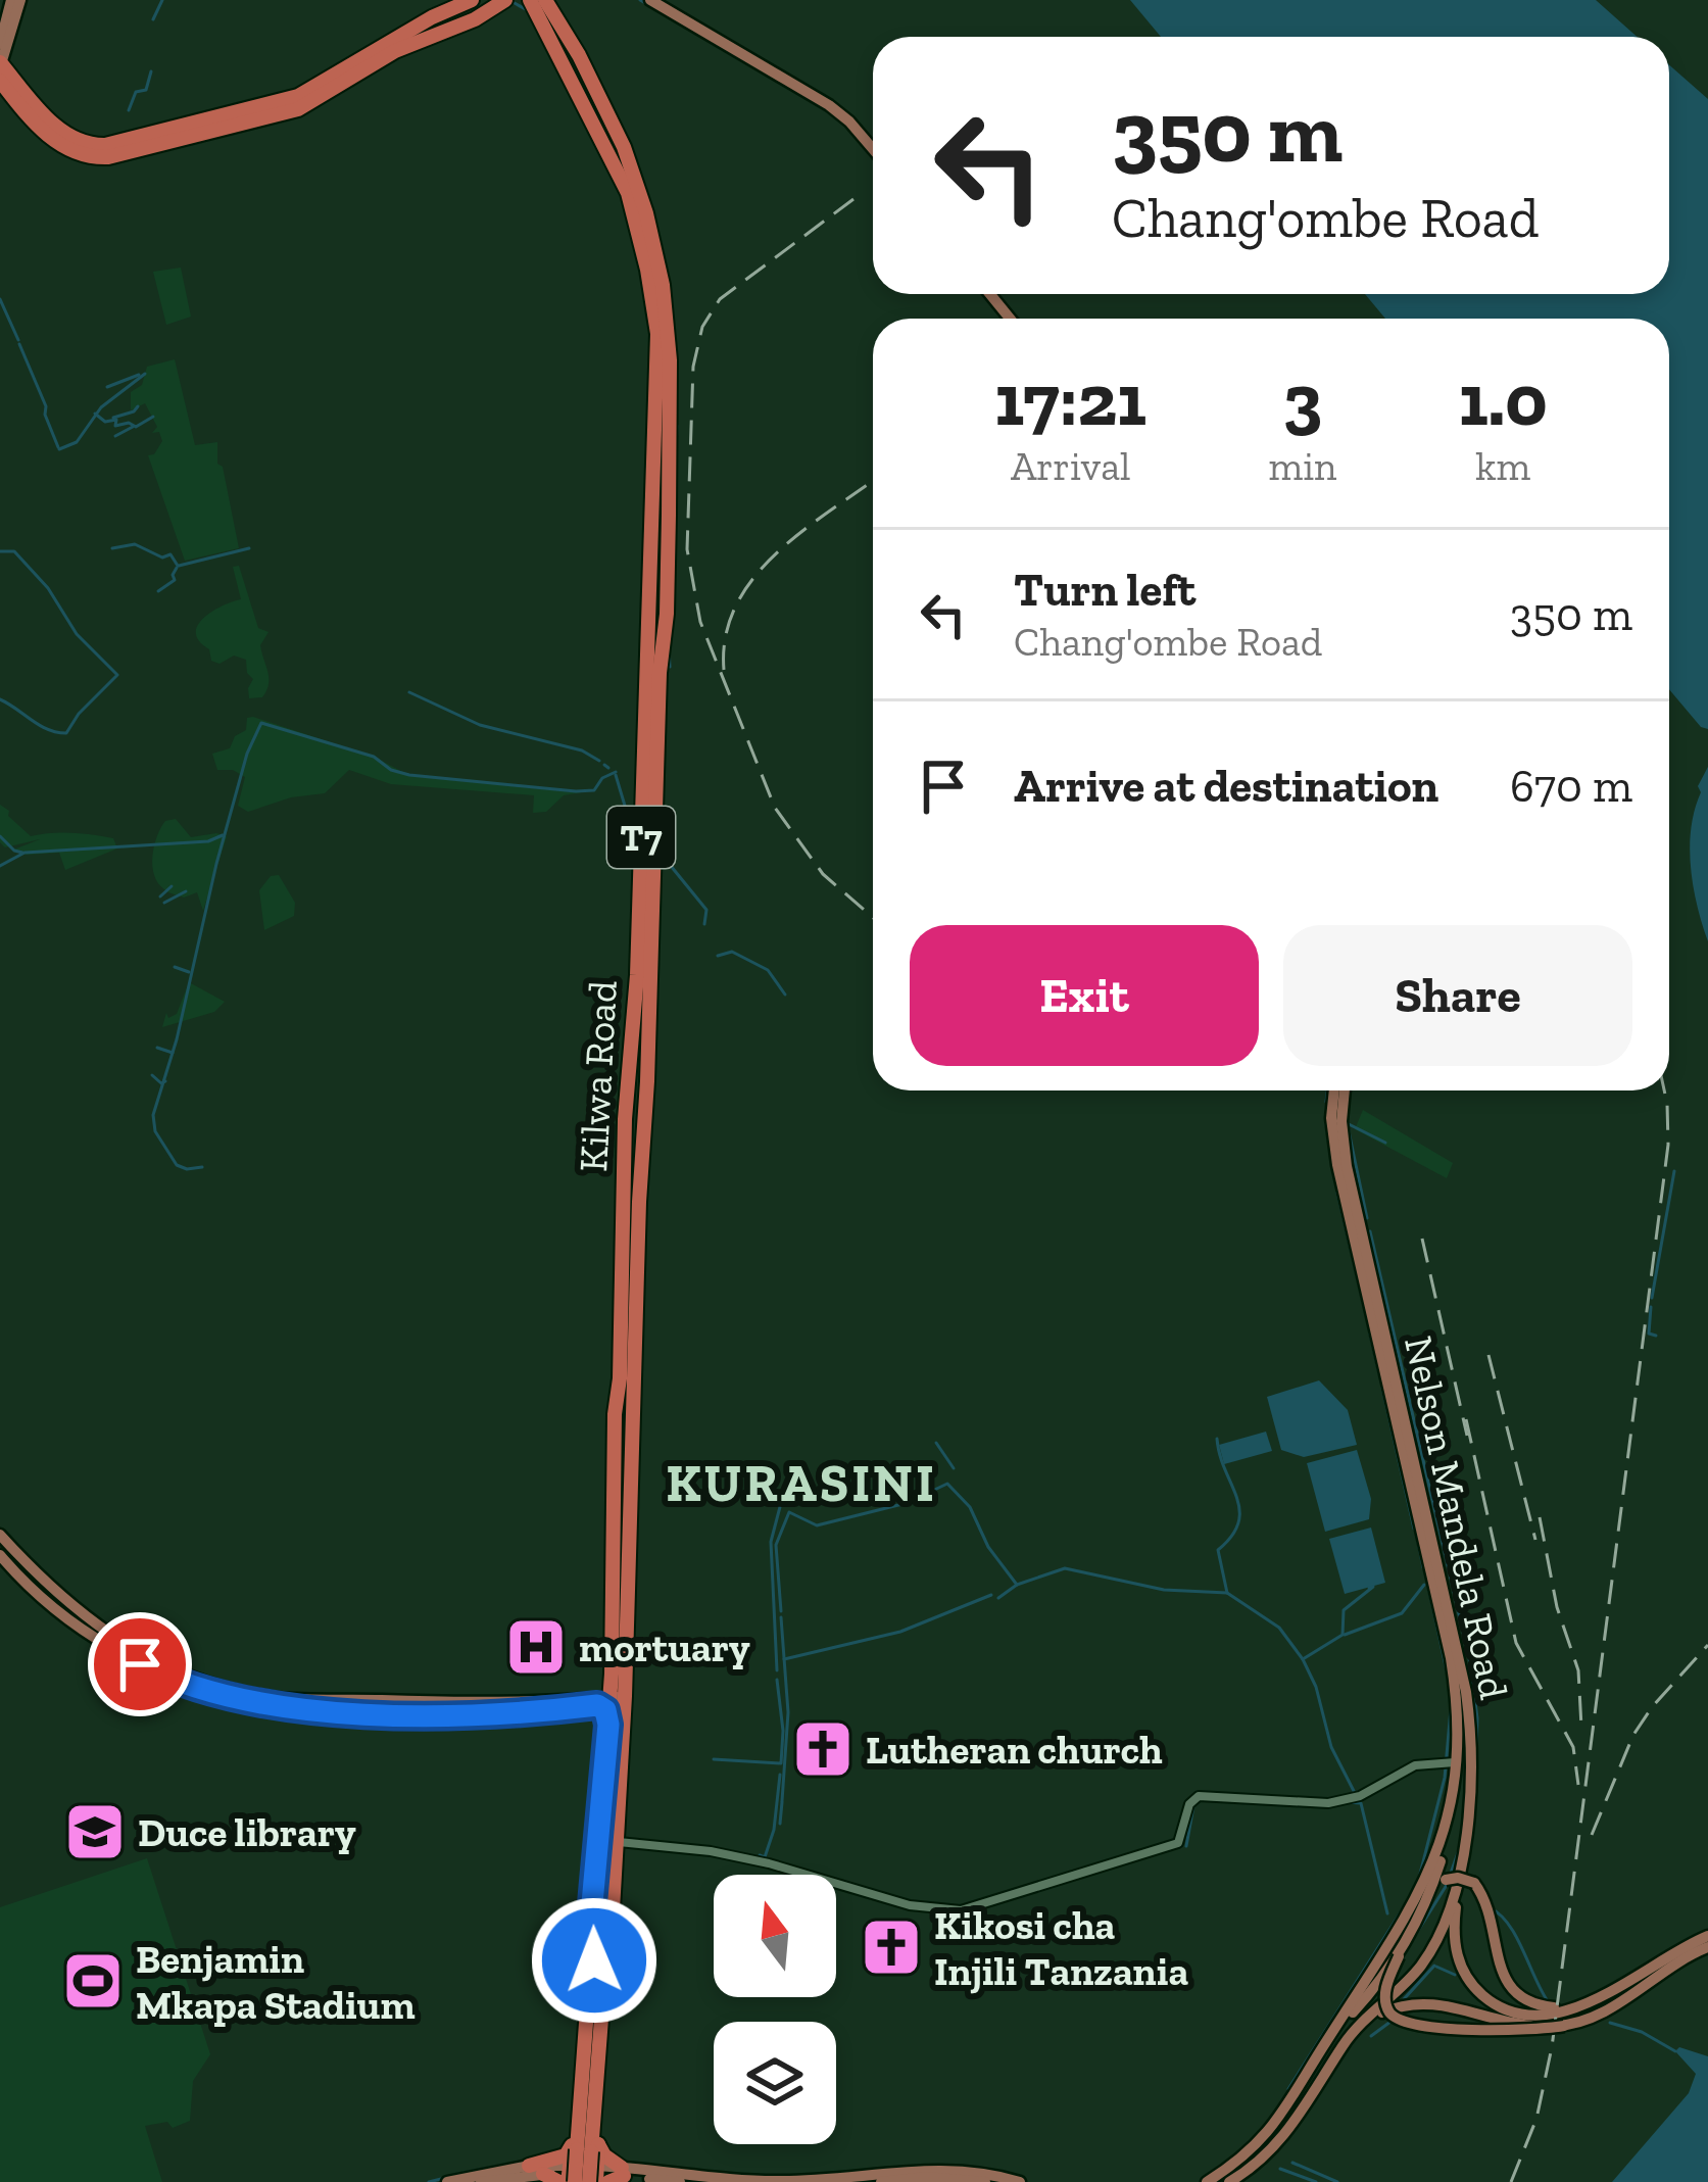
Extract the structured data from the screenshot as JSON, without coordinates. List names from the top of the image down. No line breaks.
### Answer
{"streets":{"highway":["T7","Kilwa Road"],"main road":["Nelson Mandela Road"]},"districts":["KURASINI"],"places":{"hospital":["mortuary"],"church":["Lutheran church","Kikosi cha Injili Tanzania"],"school or university":["Duce library"],"sports":["Benjamin Mkapa Stadium"]},"north":"top","page":{"turn":["350 m","Chang'ombe Road"],"eta":["17:21","Arrival","3","min","1.0","km"],"list":[{"name":"Turn left","note":"Chang'ombe Road","value":"350 m"},{"name":"Arrive at destination","value":"670 m"}],"buttons":["Exit","Share"]}}
